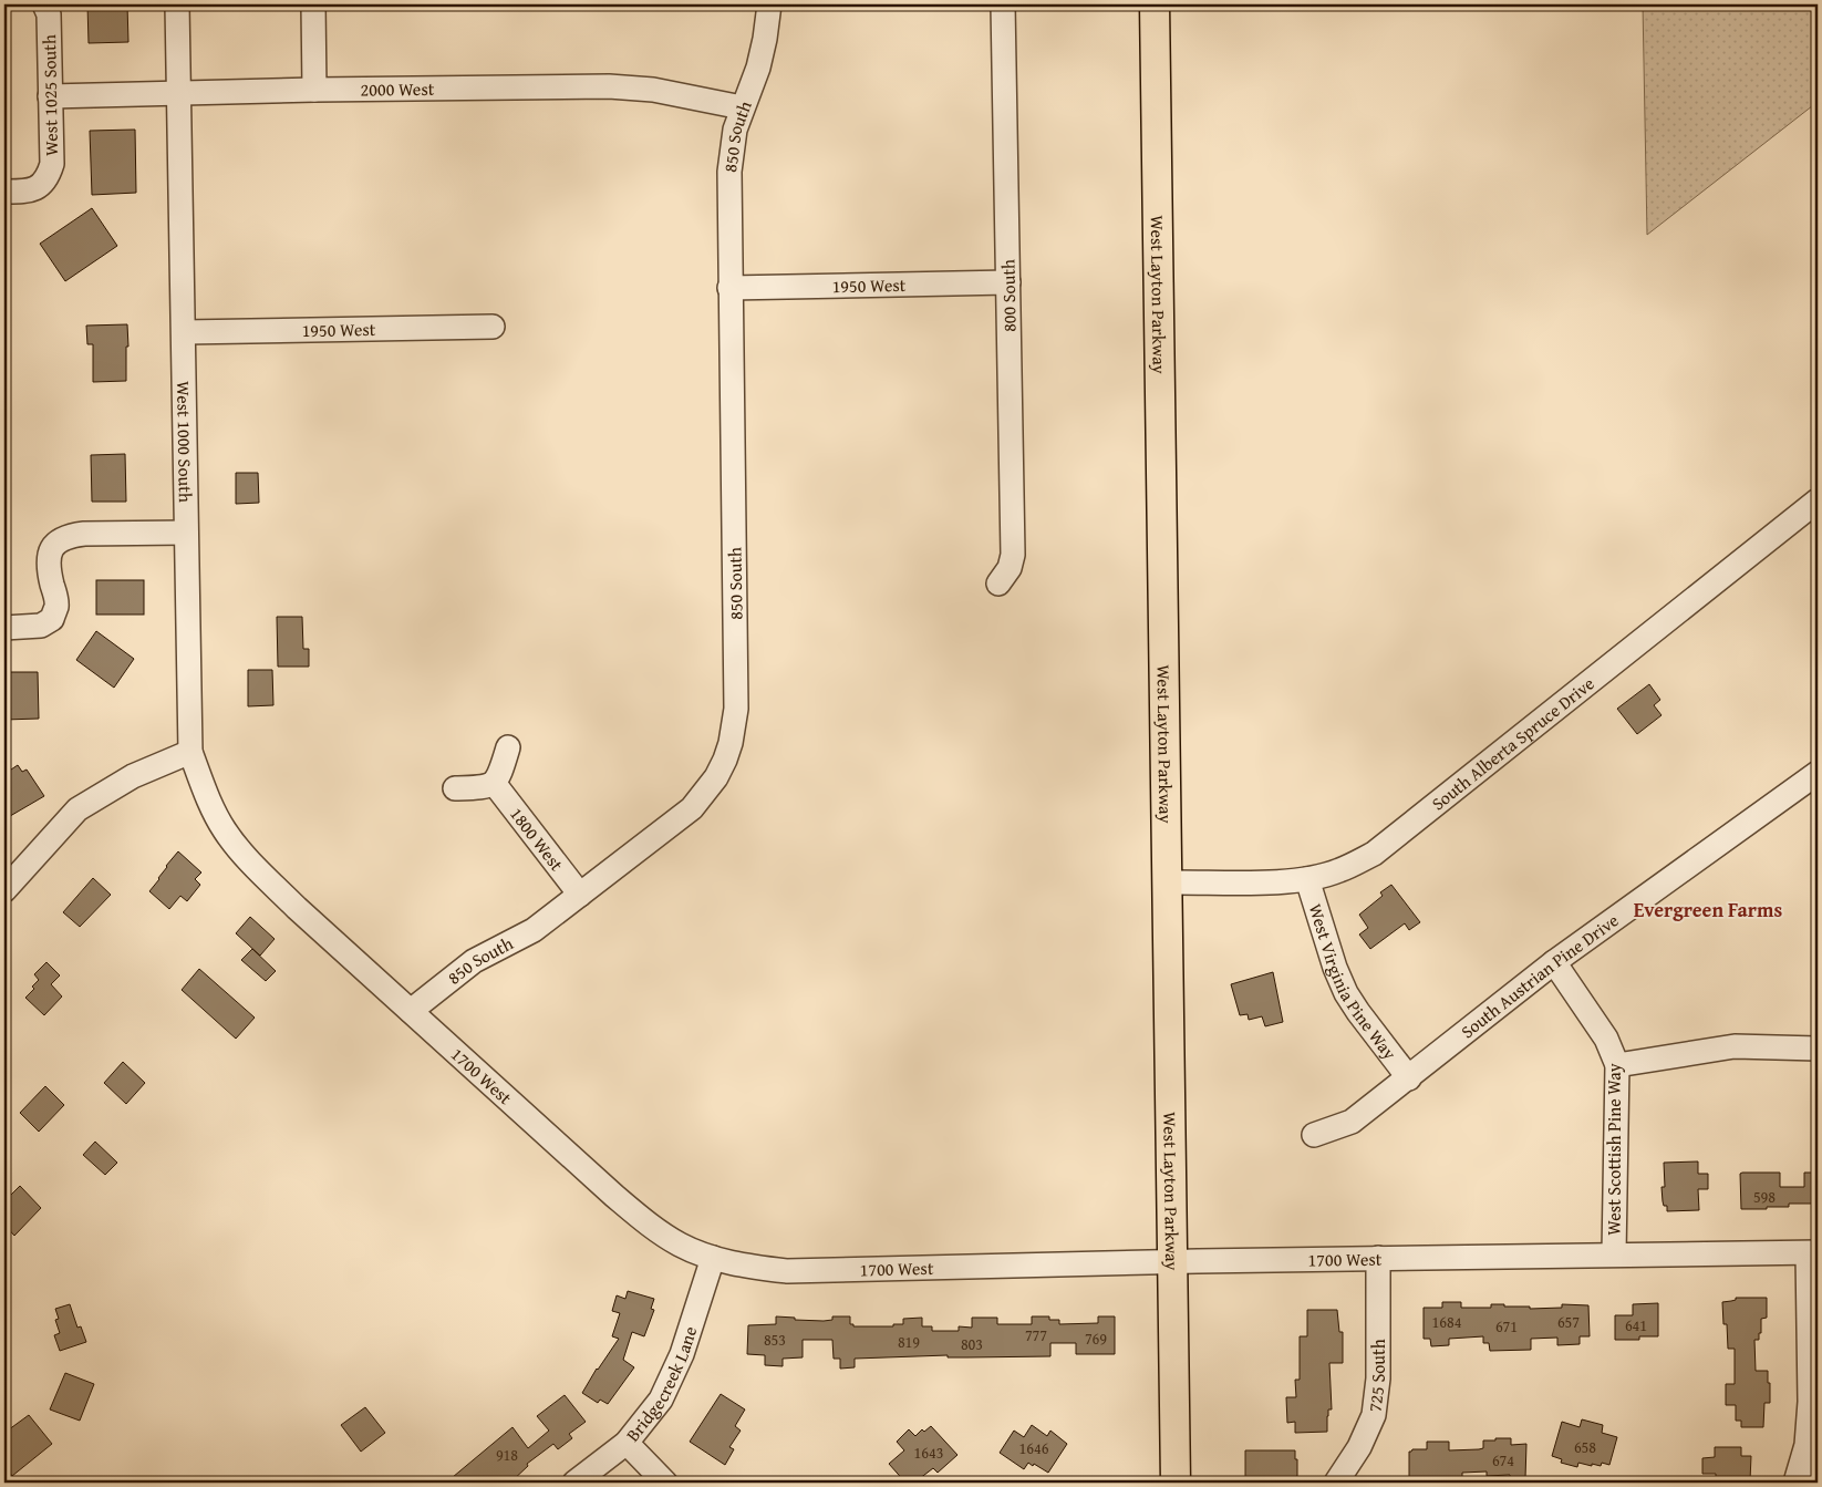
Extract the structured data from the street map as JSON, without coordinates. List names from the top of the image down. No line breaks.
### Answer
{"streets":{"main road":["West Layton Parkway"],"street":["2000 West","West 1025 South","850 South","1950 West","800 South","West 1000 South","South Alberta Spruce Drive","1800 West","South Austrian Pine Drive","West Virginia Pine Way","1700 West","West Scottish Pine Way","725 South","Bridgecreek Lane"]},"crossings":[["2000 West","West 1025 South"],["2000 West","850 South"],["2000 West","West 1000 South"],["850 South","1950 West"],["850 South","1800 West"],["850 South","1700 West"],["1950 West","800 South"],["1950 West","West 1000 South"],["West Layton Parkway","South Alberta Spruce Drive"],["West Layton Parkway","1700 West"],["West 1000 South","1700 West"],["South Alberta Spruce Drive","West Virginia Pine Way"],["South Austrian Pine Drive","West Virginia Pine Way"],["South Austrian Pine Drive","West Scottish Pine Way"],["1700 West","West Scottish Pine Way"],["1700 West","725 South"],["1700 West","Bridgecreek Lane"]],"districts":["Evergreen Farms"],"house_numbers":["598","1684","657","641","671","777","769","853","819","803","658","1646","1643","918","674"]}
